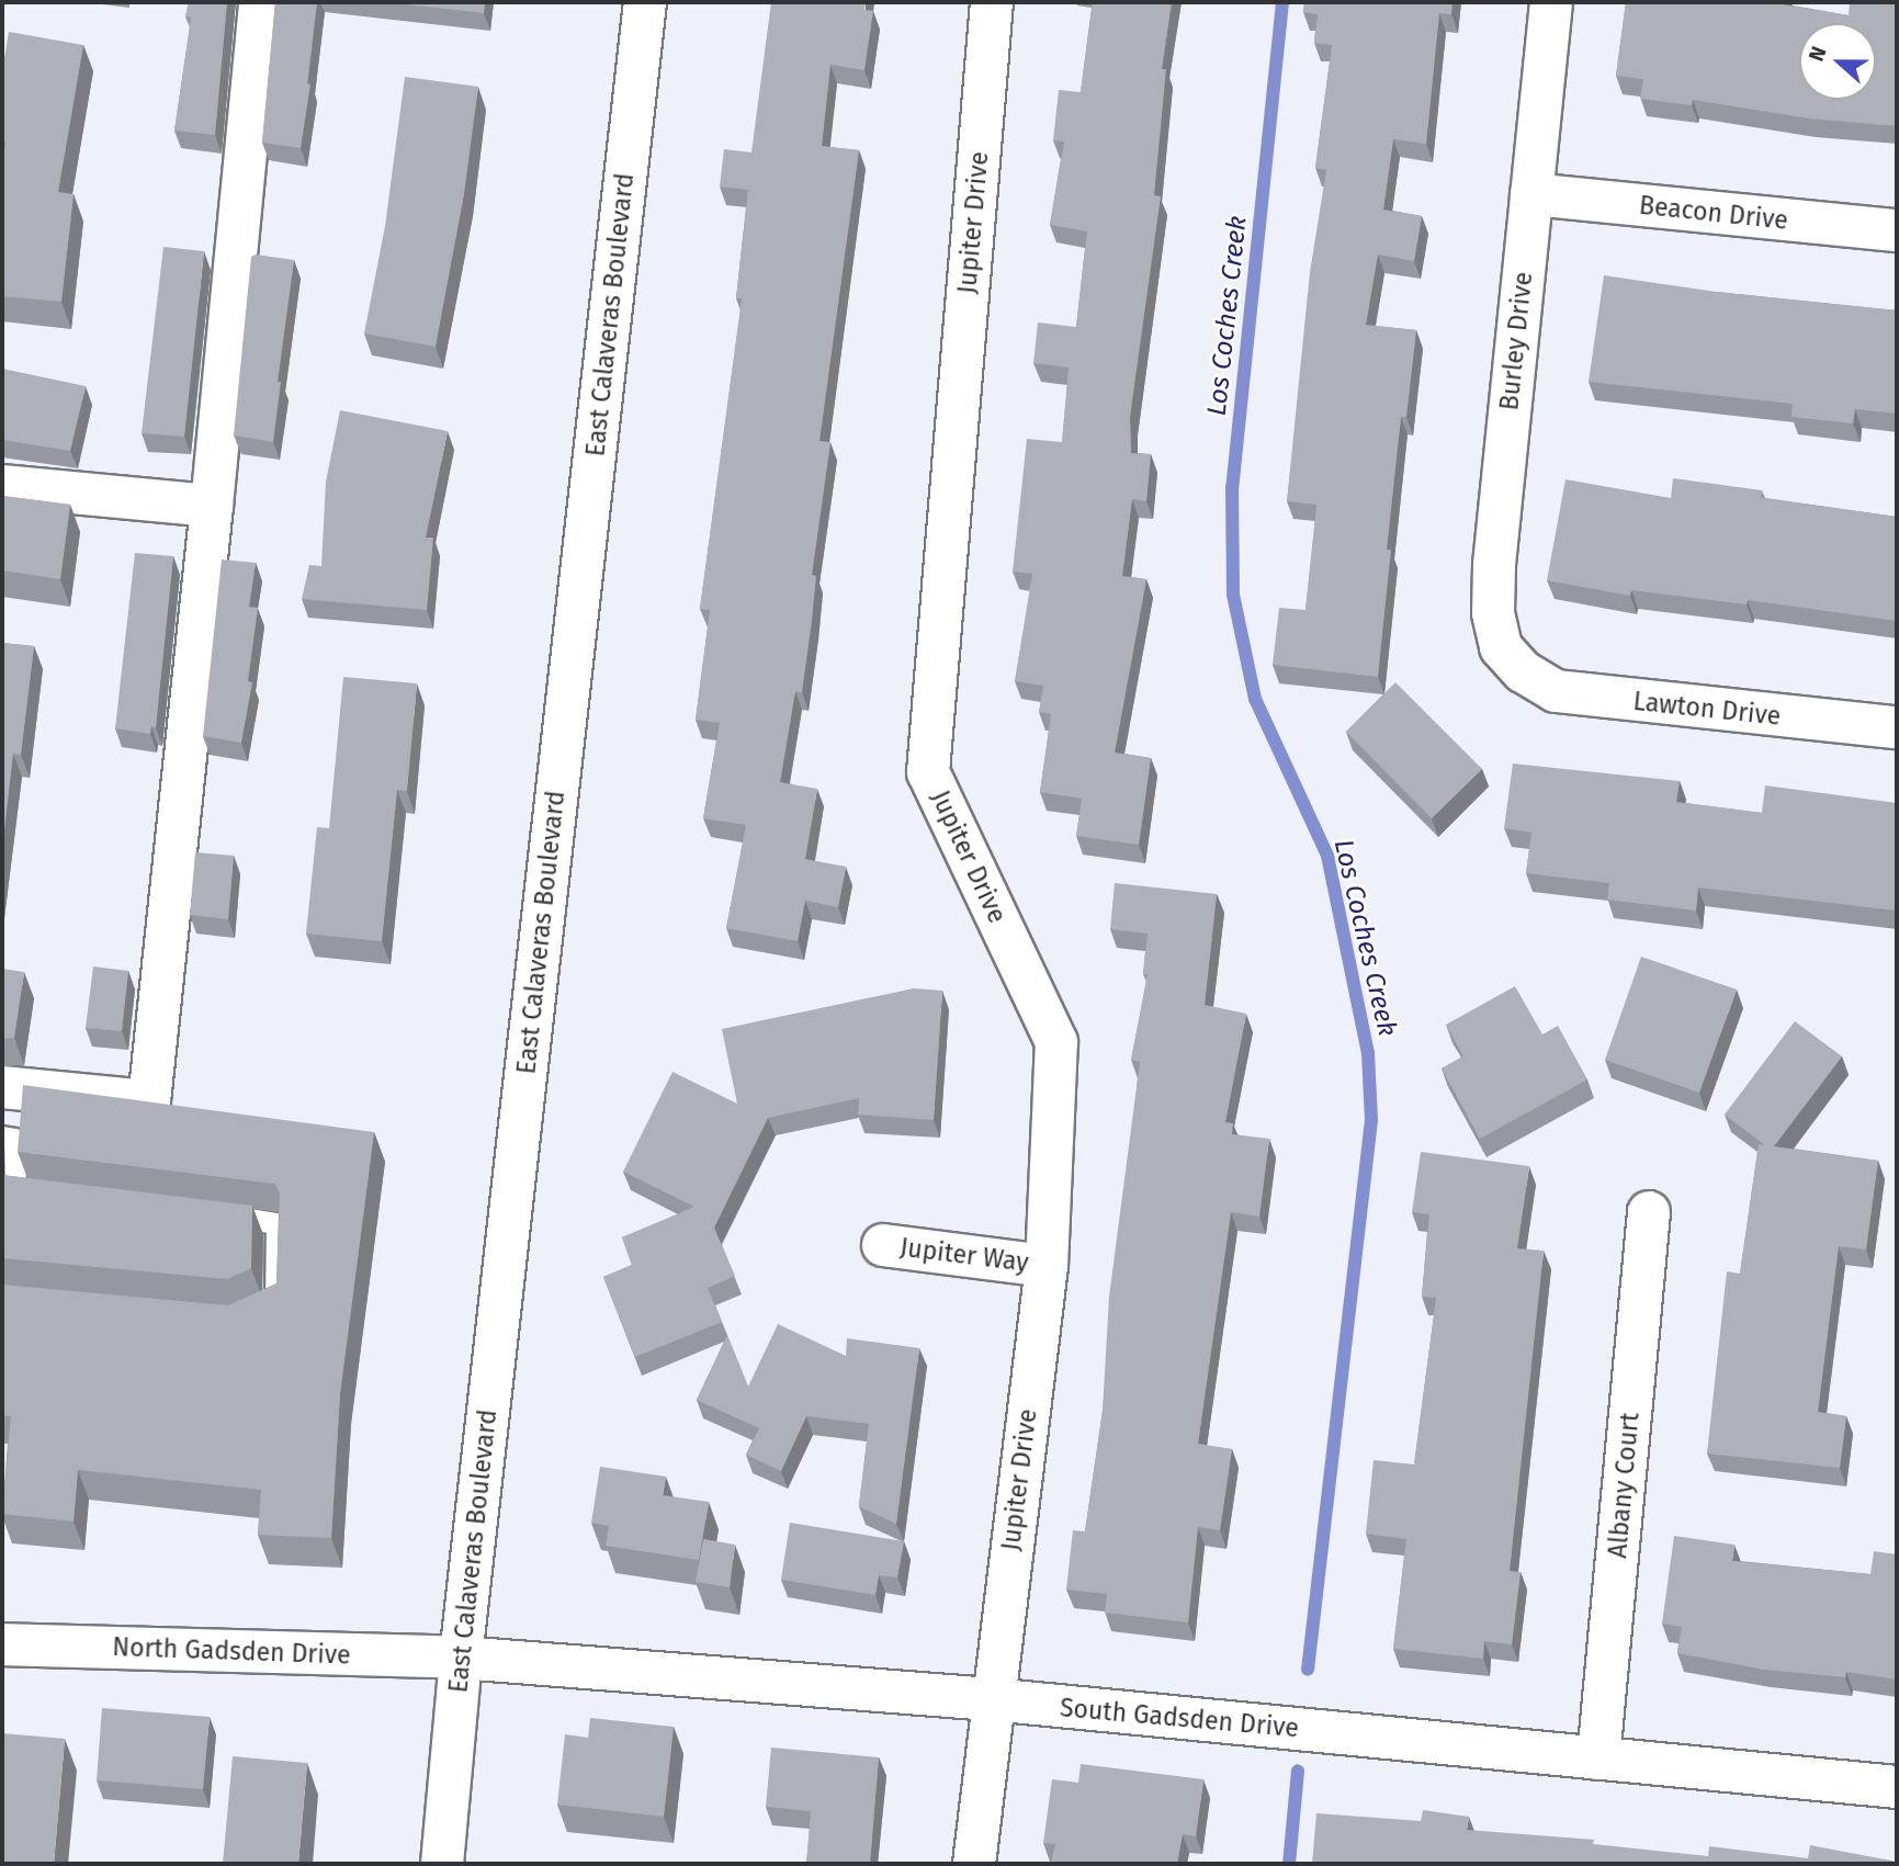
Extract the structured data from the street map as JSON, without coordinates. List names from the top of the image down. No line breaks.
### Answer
{"streets":{"street":["Beacon Drive","Jupiter Drive","East Calaveras Boulevard","Burley Drive","Lawton Drive","Jupiter Way","Albany Court","North Gadsden Drive","South Gadsden Drive"]},"crossings":[["Beacon Drive","Burley Drive"],["Jupiter Drive","Jupiter Way"],["Jupiter Drive","South Gadsden Drive"],["East Calaveras Boulevard","North Gadsden Drive"],["East Calaveras Boulevard","South Gadsden Drive"],["Burley Drive","Lawton Drive"],["Albany Court","South Gadsden Drive"],["North Gadsden Drive","South Gadsden Drive"]],"water":["Los Coches Creek"],"north":"left"}
